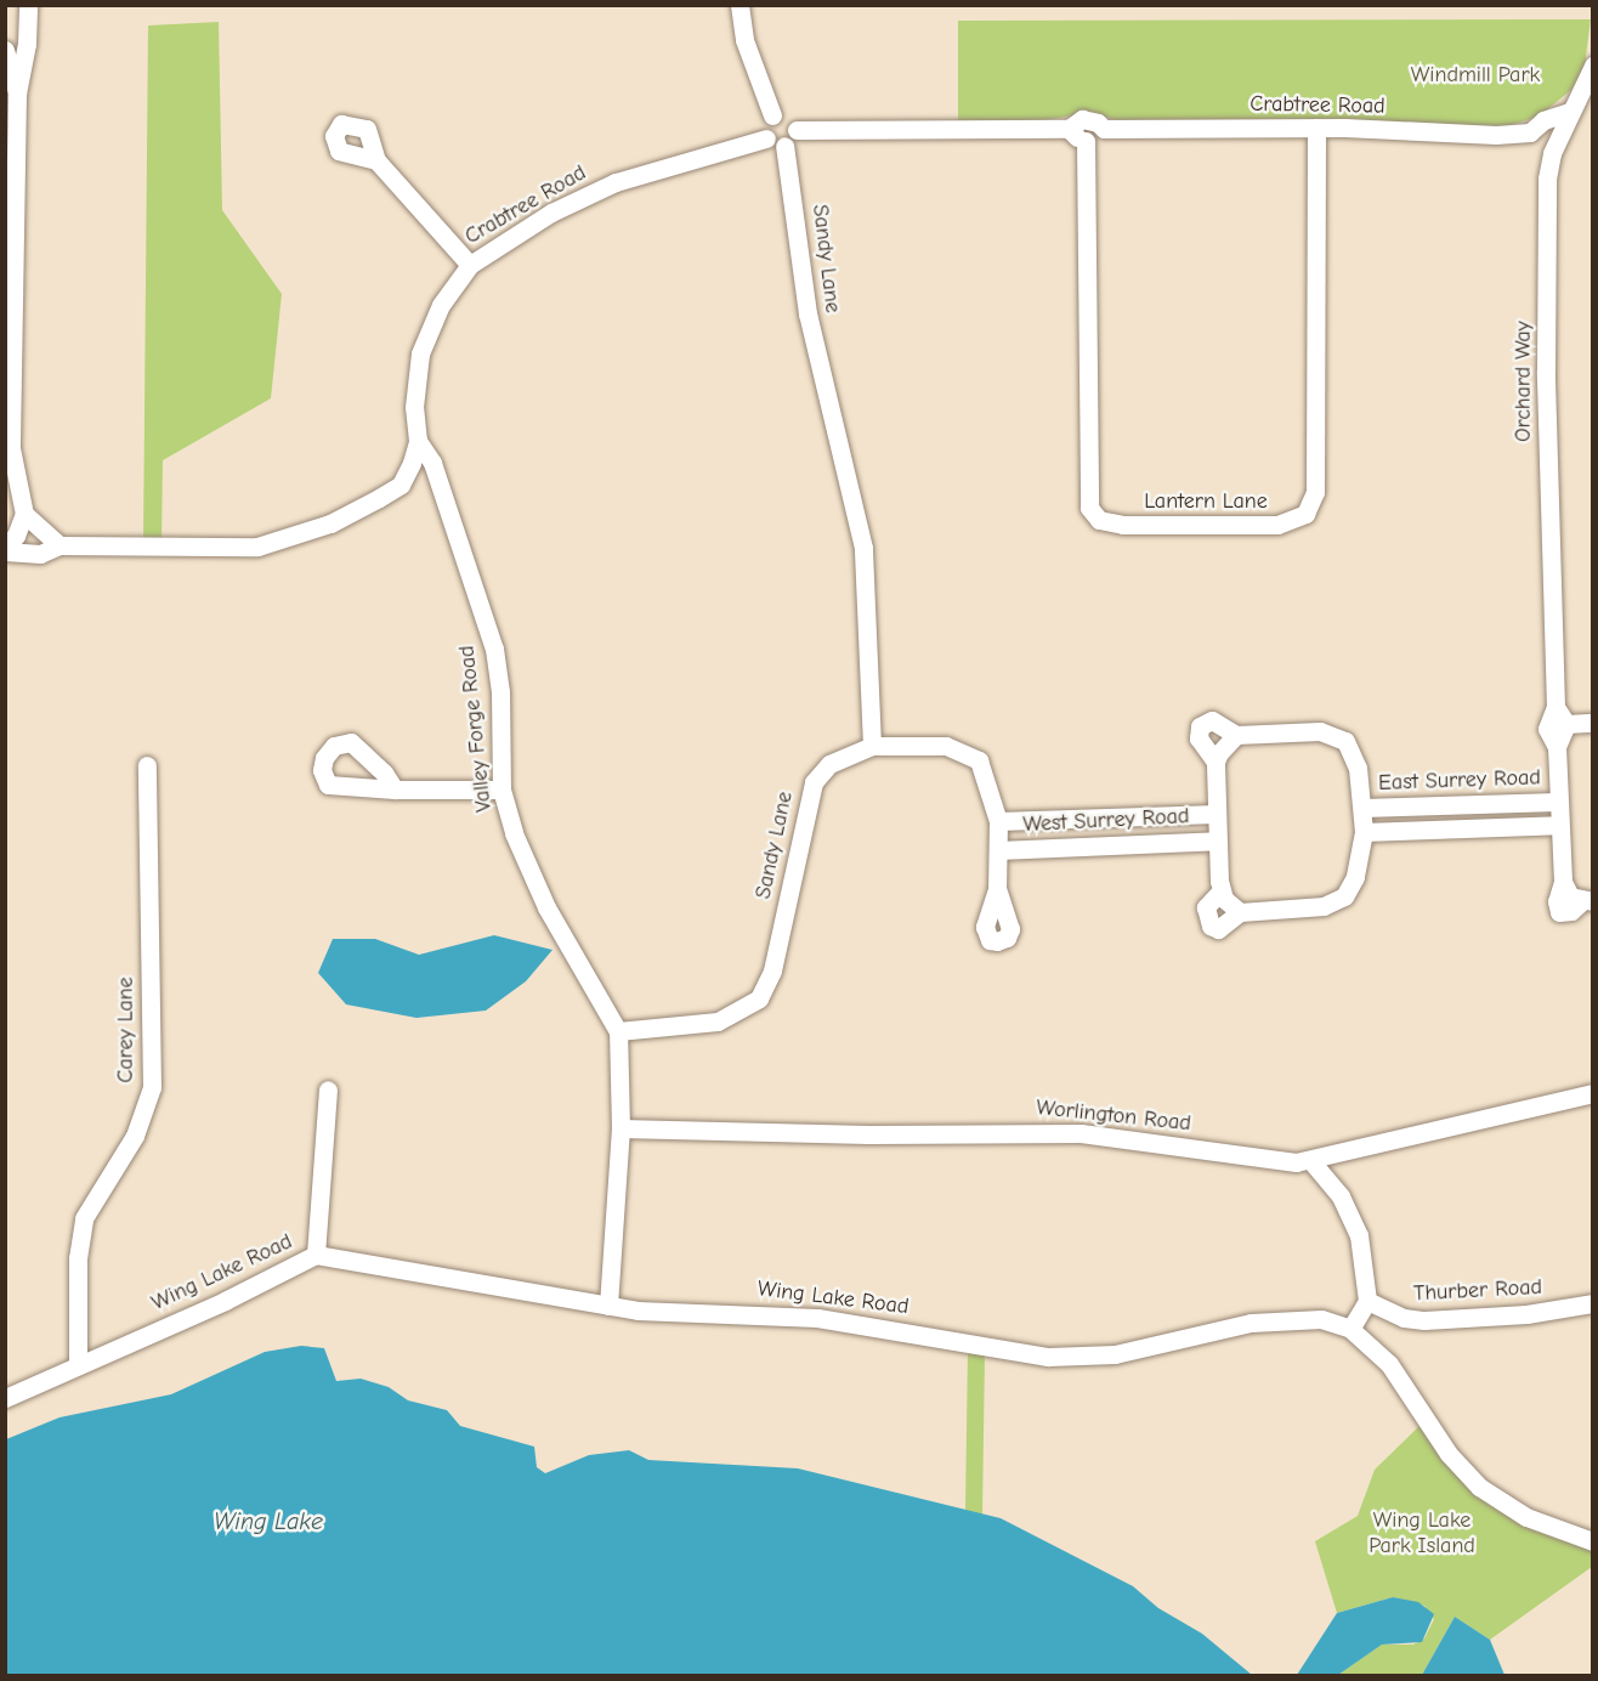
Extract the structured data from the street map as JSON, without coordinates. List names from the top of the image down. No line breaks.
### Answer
{"streets":{"street":["Crabtree Road","Sandy Lane","Orchard Way","Lantern Lane","Valley Forge Road","East Surrey Road","West Surrey Road","Carey Lane","Worlington Road","Wing Lake Road","Thurber Road"]},"crossings":[["Crabtree Road","Sandy Lane"],["Crabtree Road","Orchard Way"],["Crabtree Road","Lantern Lane"],["Crabtree Road","Valley Forge Road"],["Sandy Lane","Valley Forge Road"],["Orchard Way","East Surrey Road"],["East Surrey Road","West Surrey Road"],["Carey Lane","Wing Lake Road"]],"water":["Wing Lake"],"parks":["Windmill Park","Wing Lake Park Island"]}
